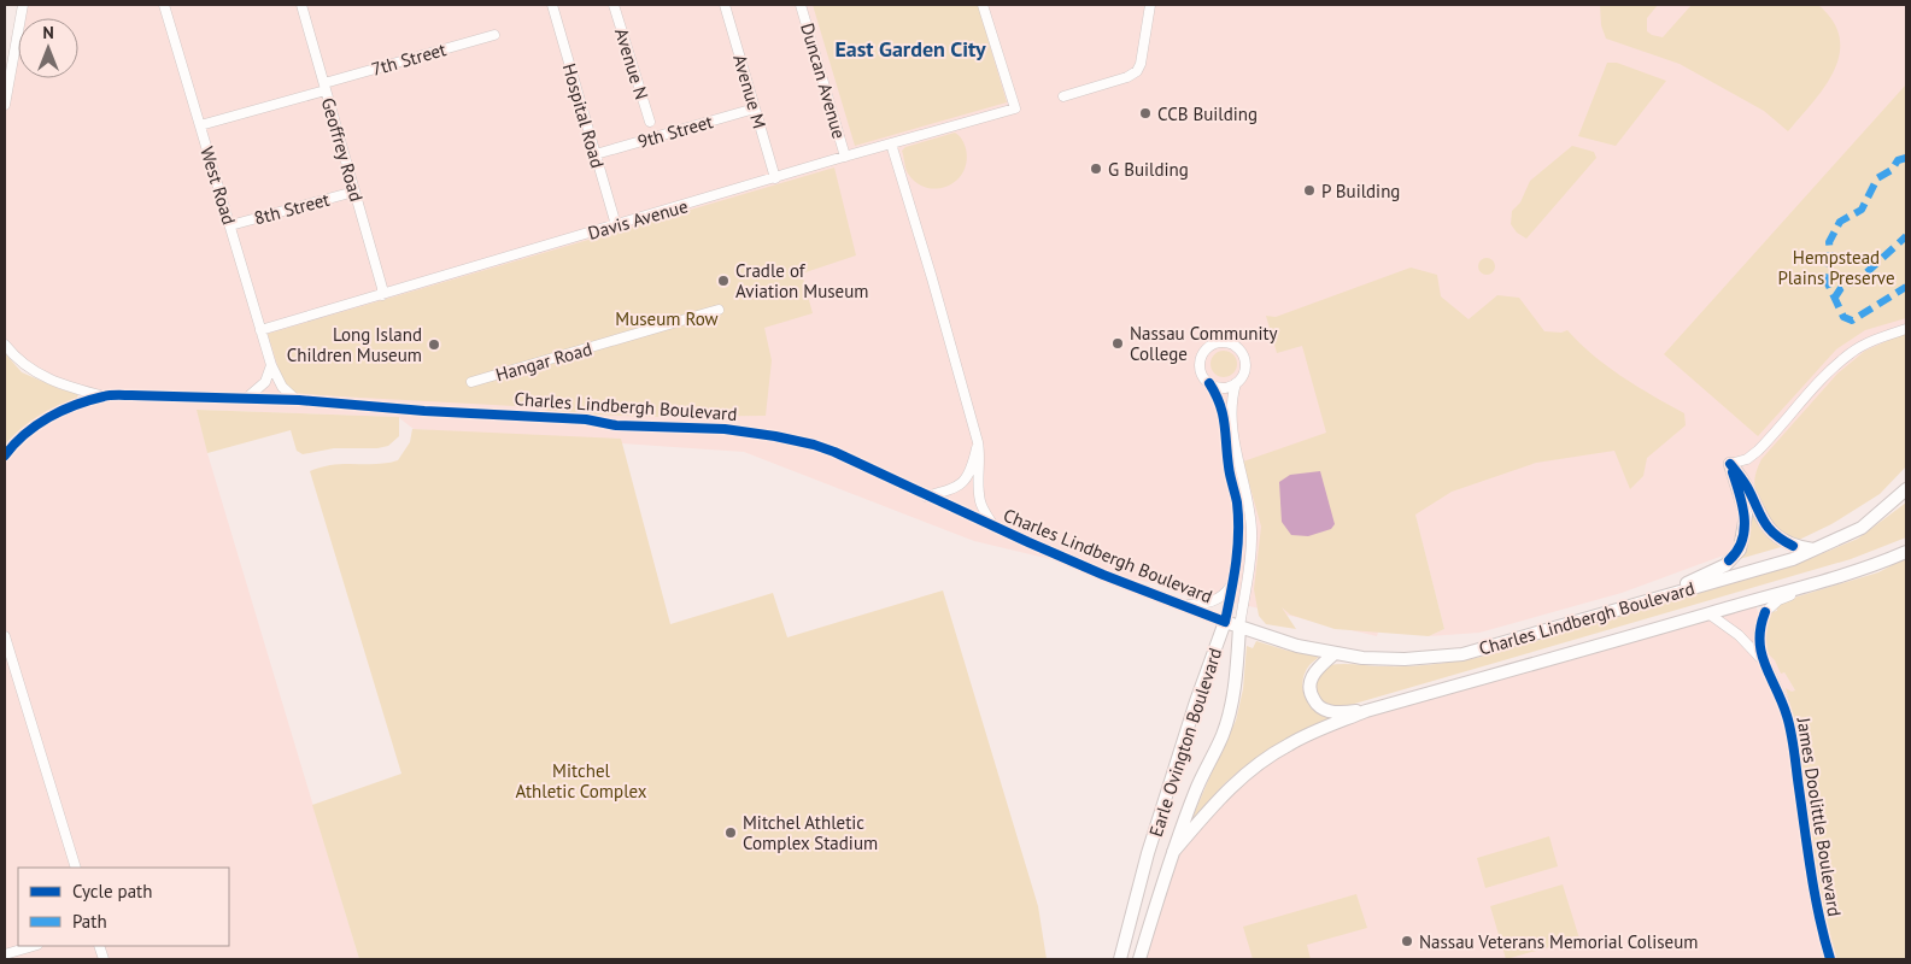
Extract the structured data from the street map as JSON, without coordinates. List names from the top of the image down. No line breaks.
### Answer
{"streets":{"main road":["Charles Lindbergh Boulevard","Earle Ovington Boulevard"],"street":["7th Street","Avenue N","Duncan Avenue","Avenue M","Hospital Road","9th Street","Geoffrey Road","West Road","8th Street","Davis Avenue","Hangar Road","James Doolittle Boulevard"]},"crossings":[["7th Street","Geoffrey Road"],["7th Street","West Road"],["Duncan Avenue","Davis Avenue"],["Avenue M","9th Street"],["Avenue M","Davis Avenue"],["Hospital Road","9th Street"],["Hospital Road","Davis Avenue"],["Geoffrey Road","8th Street"],["Geoffrey Road","Davis Avenue"],["West Road","8th Street"],["West Road","Davis Avenue"],["West Road","Charles Lindbergh Boulevard"],["Charles Lindbergh Boulevard","Earle Ovington Boulevard"],["Charles Lindbergh Boulevard","James Doolittle Boulevard"]],"districts":["East Garden City"],"parks":["Hempstead Plains Preserve","Museum Row","Mitchel Athletic Complex"],"places":["CCB Building","G Building","P Building","Cradle of Aviation Museum","Nassau Community College","Long Island Children Museum","Mitchel Athletic Complex Stadium","Nassau Veterans Memorial Coliseum"],"legend":["Cycle path","Path"],"north":"top"}
